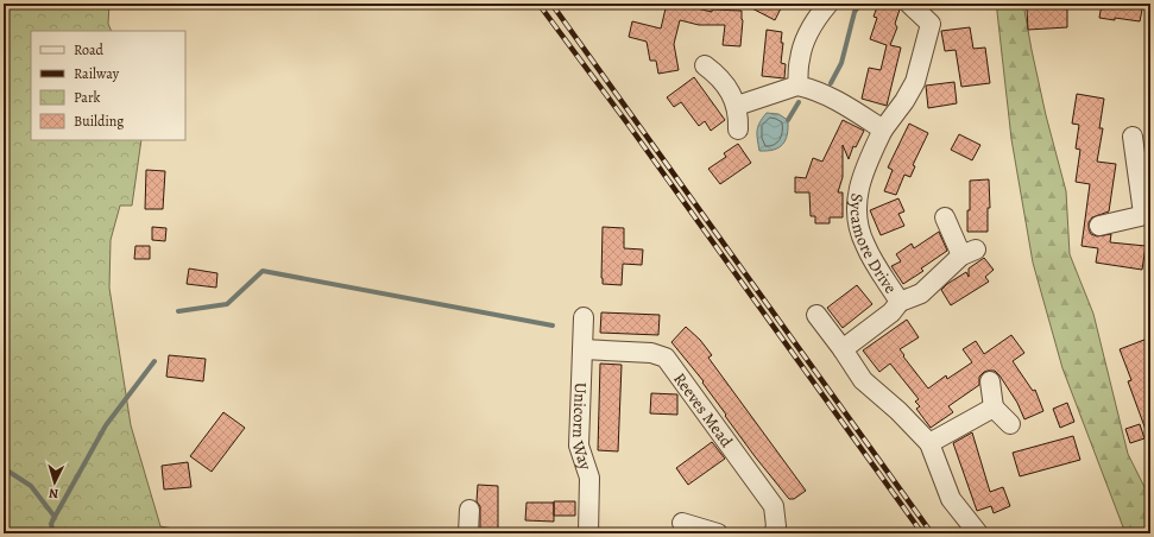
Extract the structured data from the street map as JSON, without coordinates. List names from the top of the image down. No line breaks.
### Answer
{"streets":{"street":["Sycamore Drive","Reeves Mead","Unicorn Way"]},"crossings":[["Reeves Mead","Unicorn Way"]],"legend":["Road","Railway","Park","Building"],"north":"bottom"}
